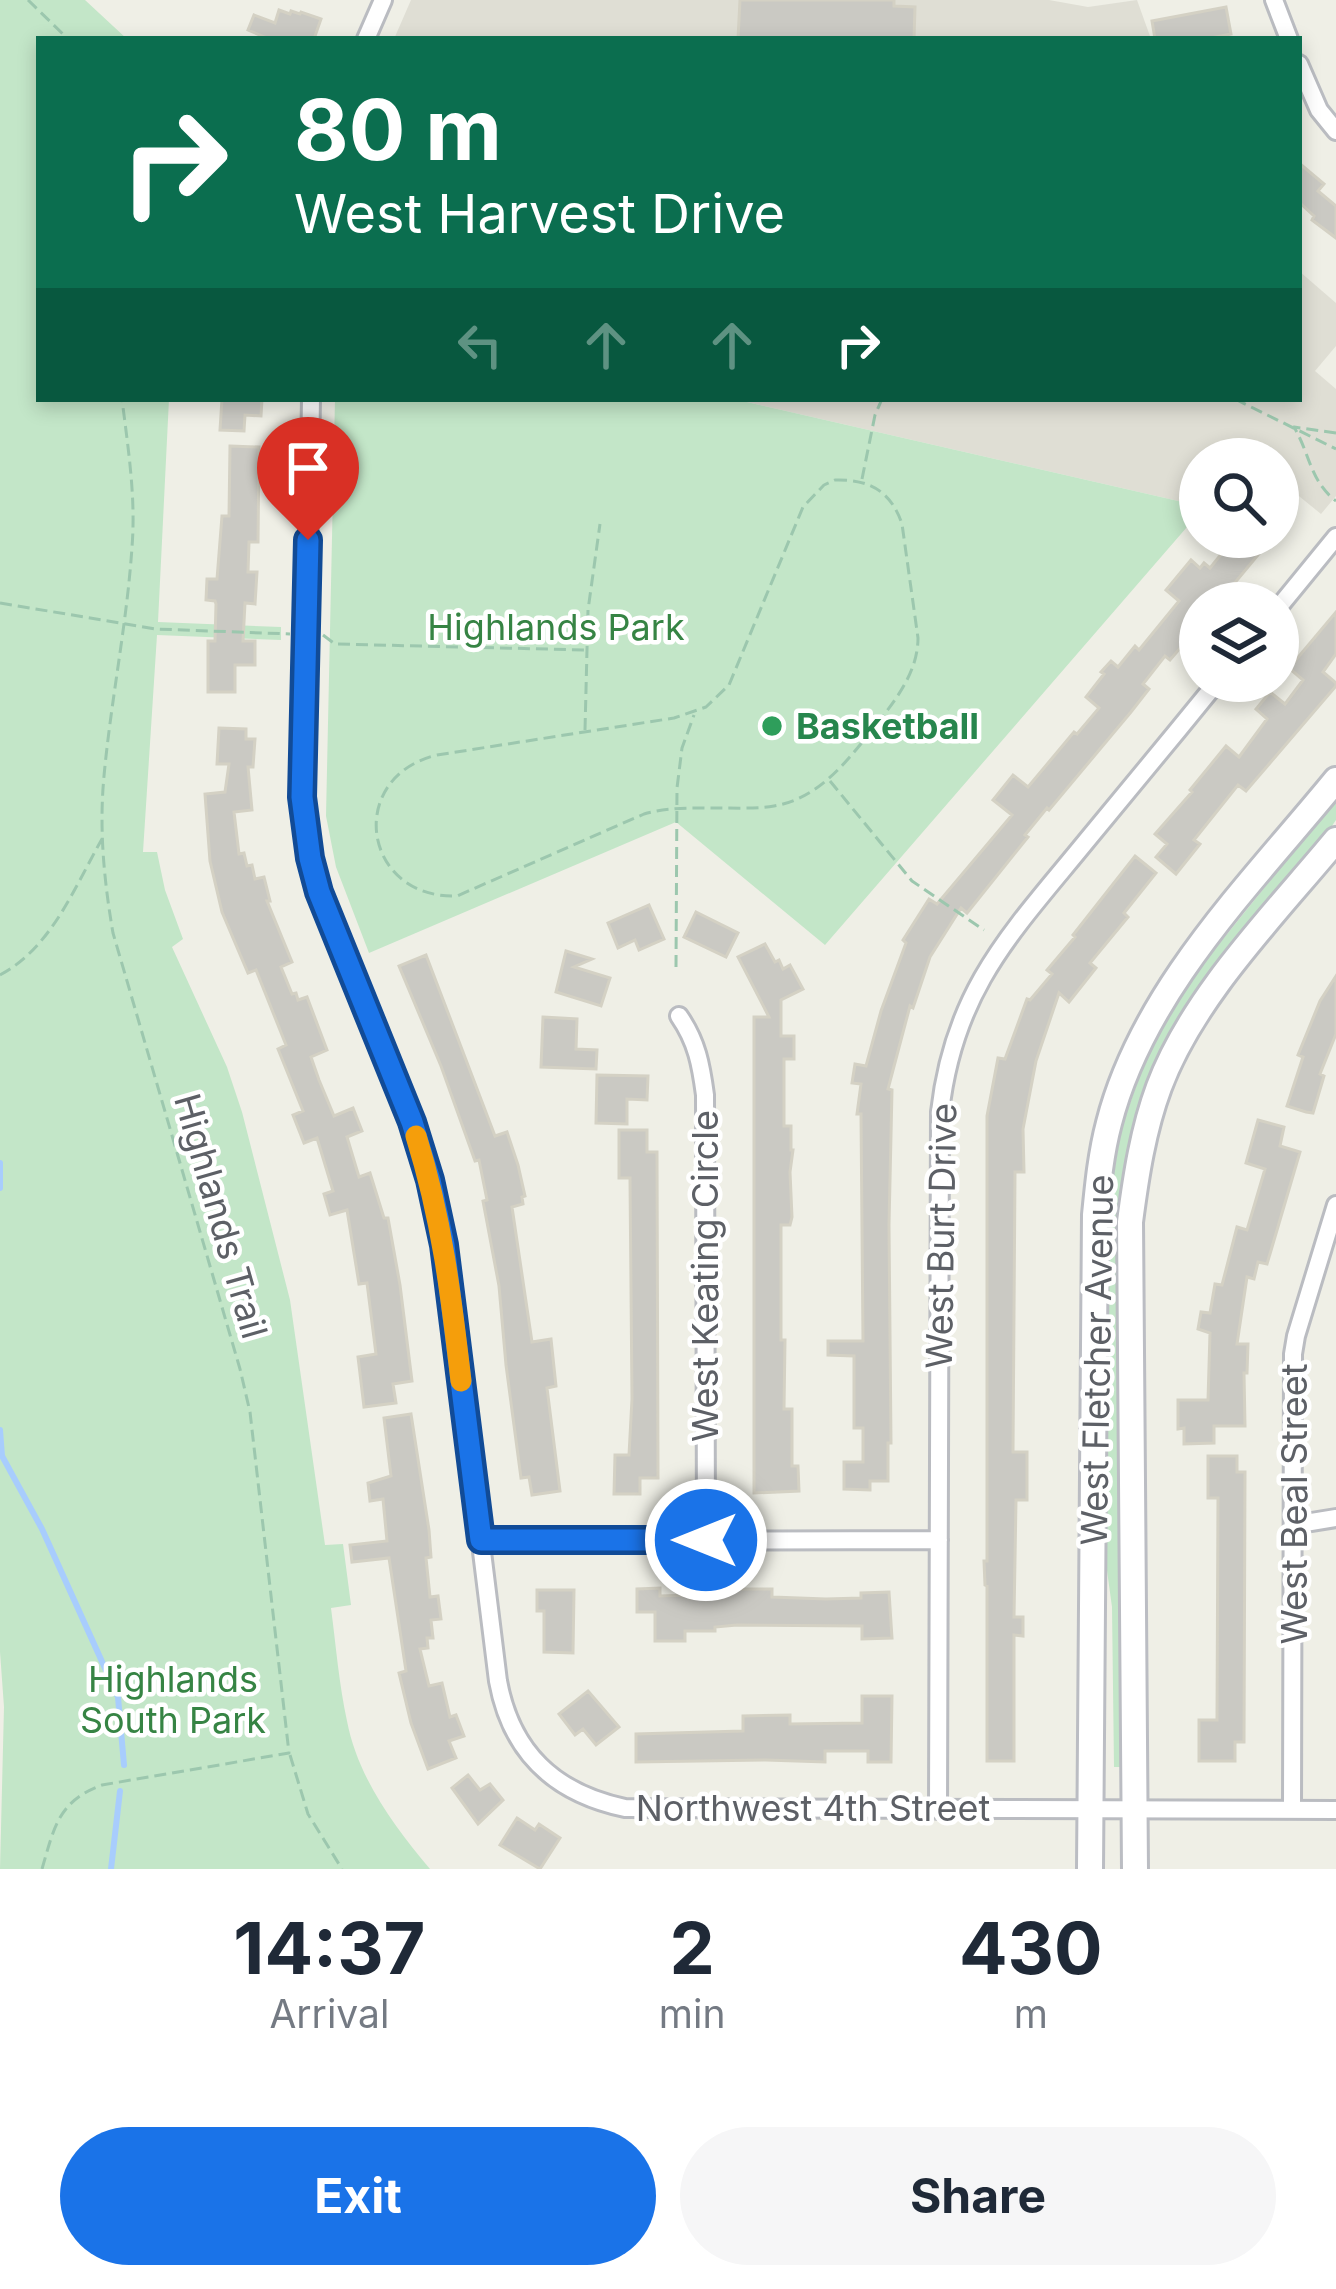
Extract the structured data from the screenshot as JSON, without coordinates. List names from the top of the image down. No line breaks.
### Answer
{"streets":{"main road":["West Fletcher Avenue"],"street":["West Burt Drive","West Keating Circle","West Beal Street","Northwest 4th Street"],"path":["Highlands Trail"]},"crossings":[["West Burt Drive","Northwest 4th Street"],["West Fletcher Avenue","Northwest 4th Street"],["West Beal Street","Northwest 4th Street"]],"parks":["Highlands Park","Highlands South Park"],"places":["Basketball"],"page":{"turn":["80 m","West Harvest Drive"],"eta":["14:37","Arrival","2","min","430","m"],"buttons":["Exit","Share"]}}
